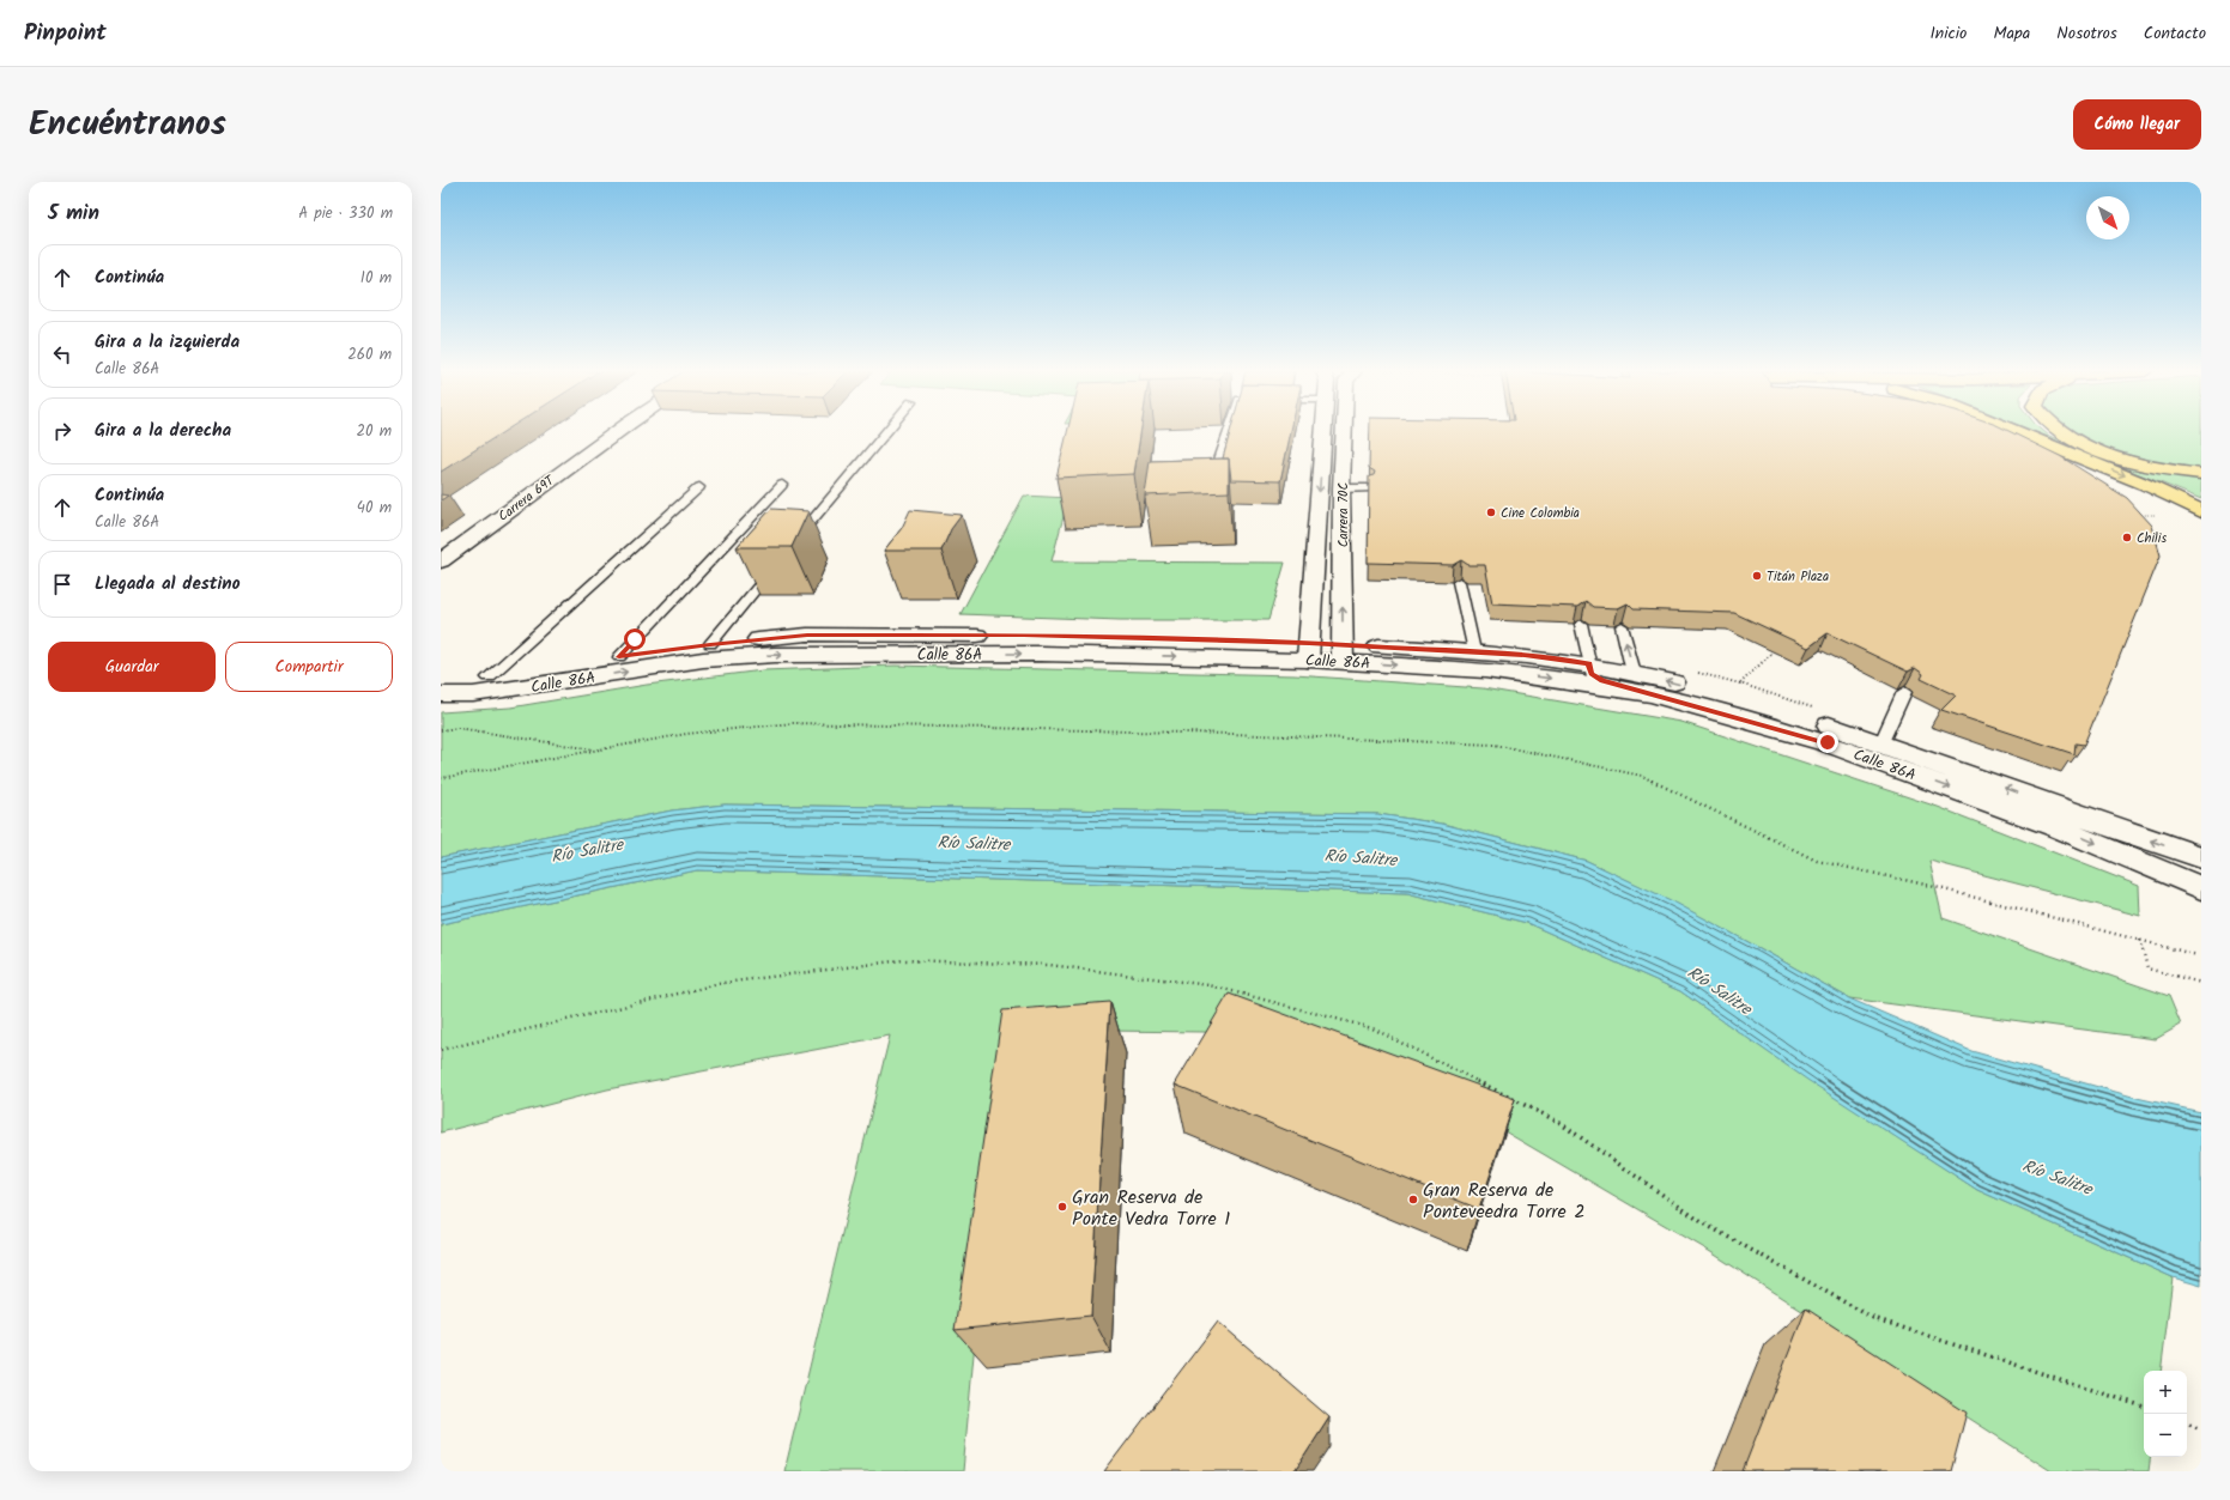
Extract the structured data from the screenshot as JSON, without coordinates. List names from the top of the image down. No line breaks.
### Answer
{"streets":{"street":["Carrera 69T","Carrera 70C","Calle 86A"]},"crossings":[["Carrera 70C","Calle 86A"]],"water":["Río Salitre"],"places":["Cine Colombia","Chilis","Titán Plaza","Gran Reserva de Ponteveedra Torre 2","Gran Reserva de Ponte Vedra Torre 1"],"north":"bottom right","page":{"header":"Pinpoint","nav":["Inicio","Mapa","Nosotros","Contacto"],"title":"Encuéntranos","buttons":["Cómo llegar",["Guardar","Compartir"]],"heading":["5 min","A pie · 330 m"],"list":[["Continúa","10 m"],["Gira a la izquierda","Calle 86A","260 m"],["Gira a la derecha","20 m"],["Continúa","Calle 86A","40 m"],"Llegada al destino"],"map_buttons":["+","−"]}}
